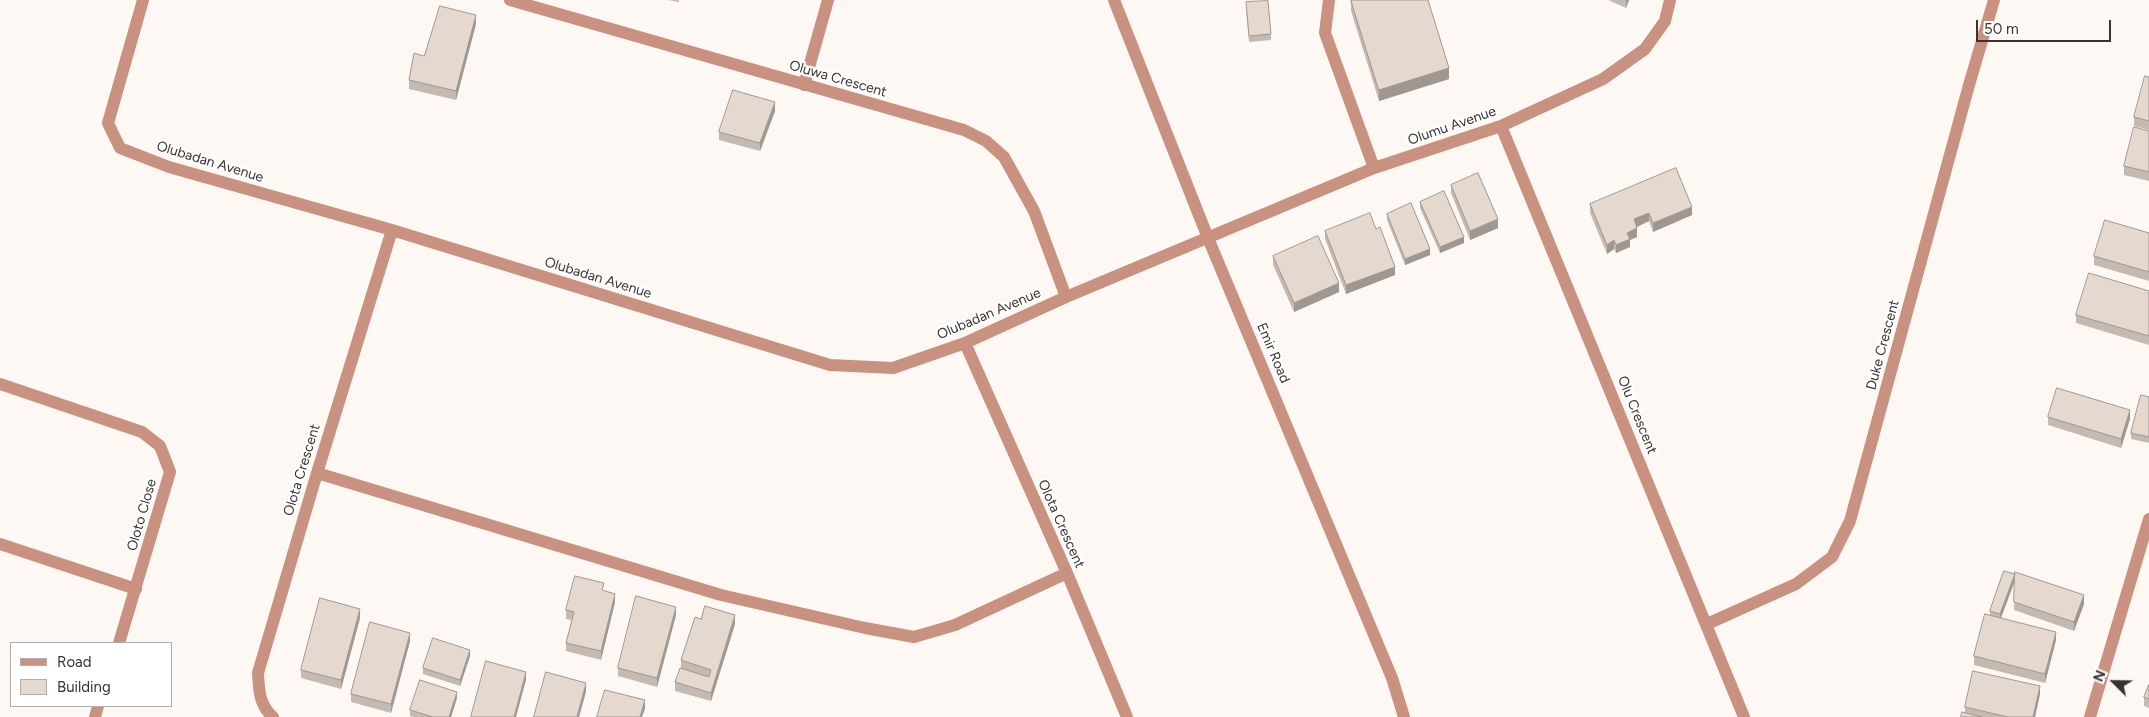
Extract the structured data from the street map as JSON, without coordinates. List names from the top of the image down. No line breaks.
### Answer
{"streets":{"street":["Oluwa Crescent","Olumu Avenue","Olubadan Avenue","Duke Crescent","Emir Road","Olu Crescent","Olota Crescent","Oloto Close"]},"crossings":[["Oluwa Crescent","Olubadan Avenue"],["Olumu Avenue","Olubadan Avenue"],["Olumu Avenue","Emir Road"],["Olumu Avenue","Olu Crescent"],["Olubadan Avenue","Emir Road"],["Olubadan Avenue","Olota Crescent"],["Duke Crescent","Olu Crescent"]],"legend":["Road","Building"],"scale_bar":"50 m","north":"top left"}
